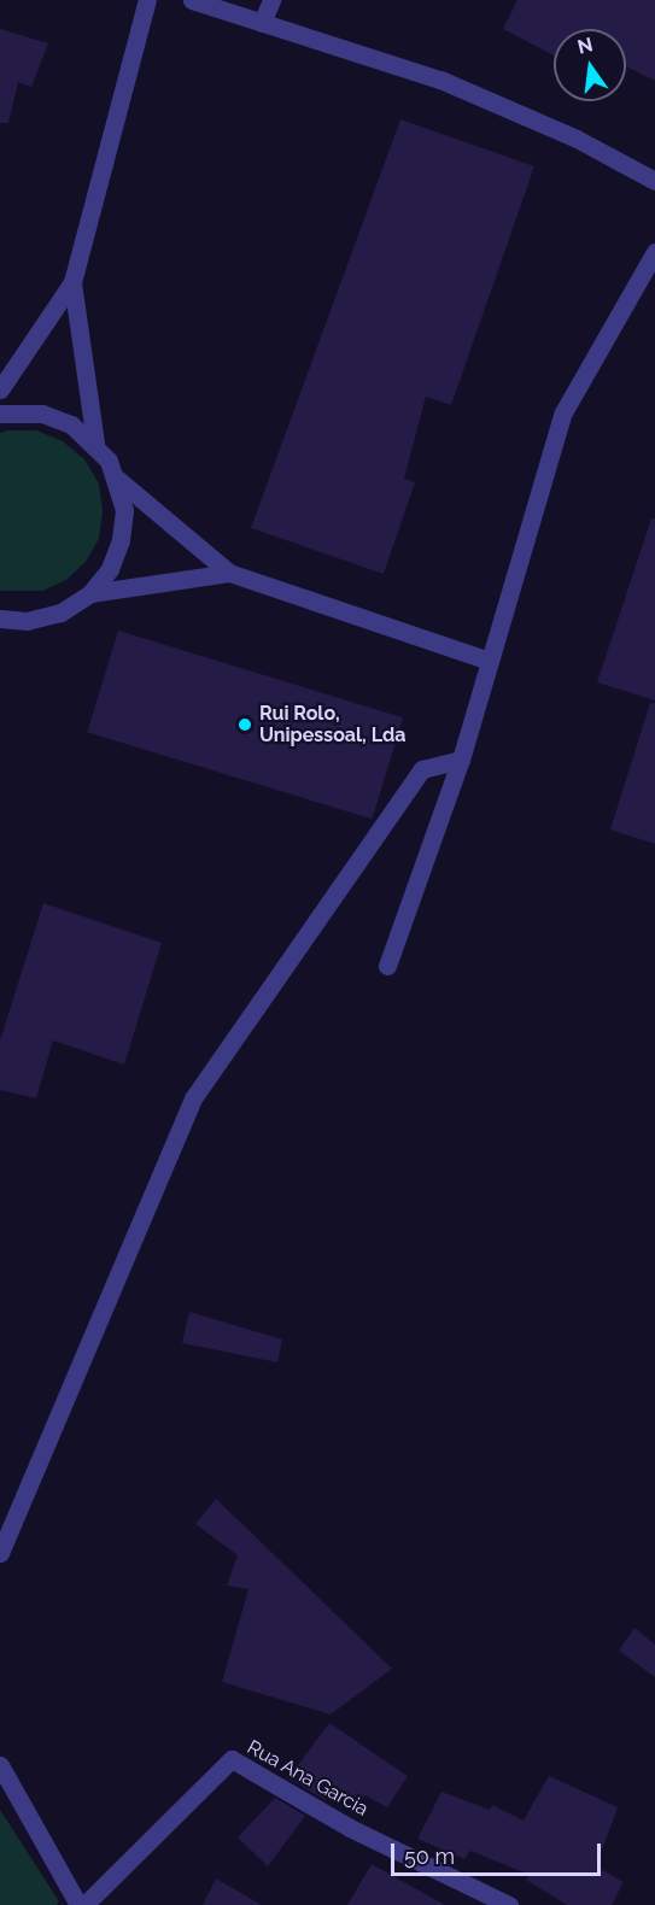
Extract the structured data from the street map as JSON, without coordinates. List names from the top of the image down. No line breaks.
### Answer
{"streets":{"street":["Rua Ana Garcia"]},"places":["Rui Rolo, Unipessoal, Lda"],"scale_bar":"50 m","north":"top"}
